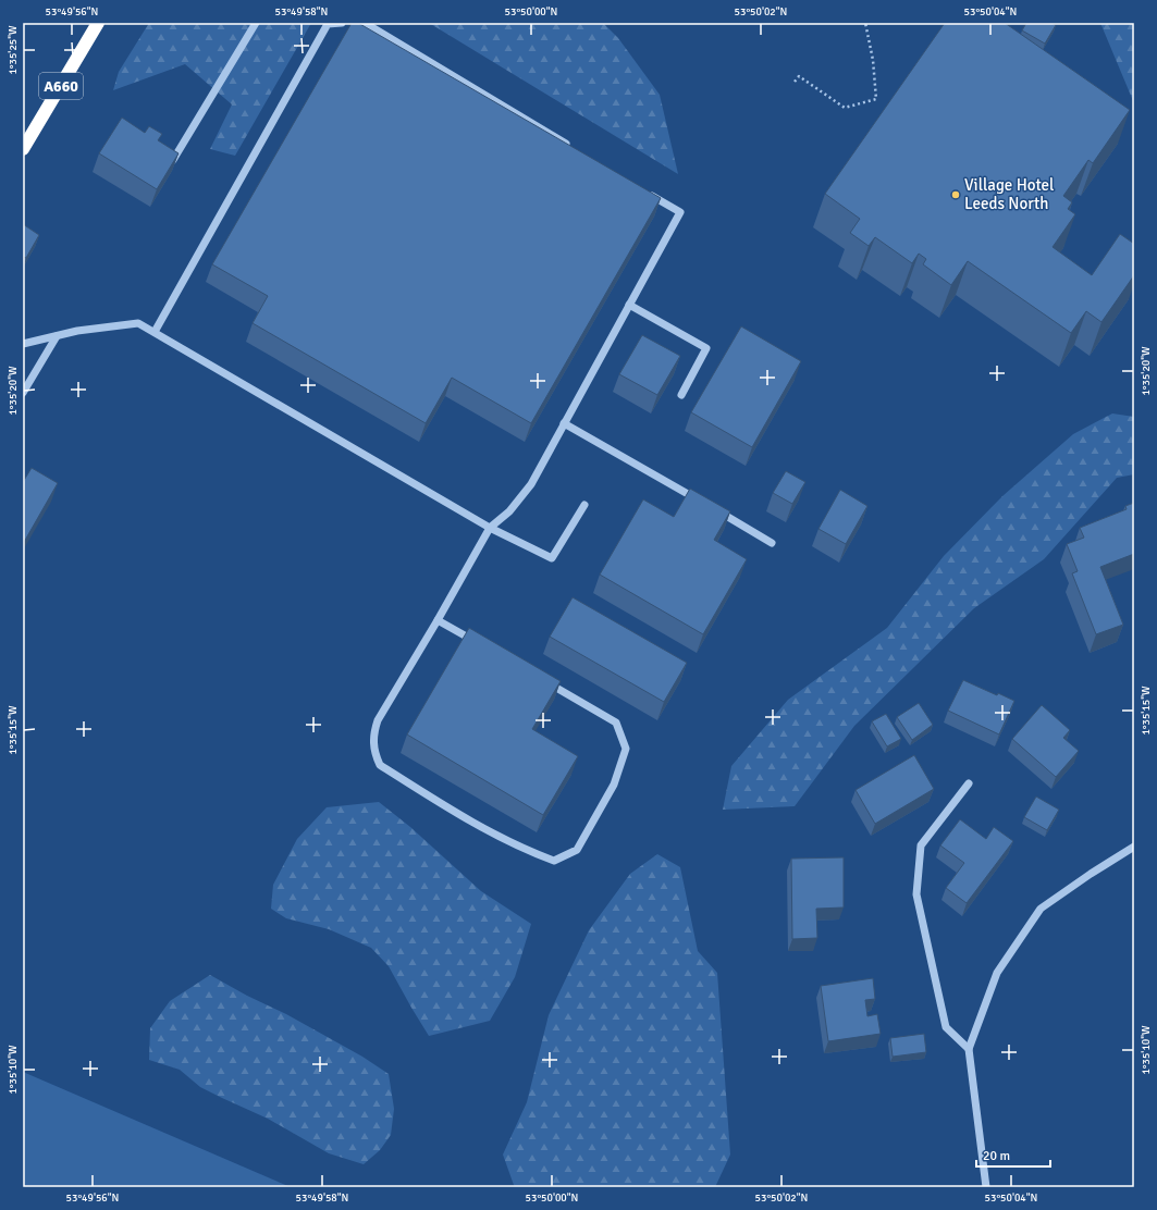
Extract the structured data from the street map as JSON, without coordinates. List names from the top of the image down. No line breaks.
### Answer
{"streets":{"highway":["A660"]},"places":["Village Hotel Leeds North"],"scale_bar":"20 m","coordinates":["53°49'56\"N","53°49'58\"N","53°50'00\"N","53°50'02\"N","53°50'04\"N","1°35'25\"W","1°35'20\"W","1°35'15\"W","1°35'10\"W"]}
